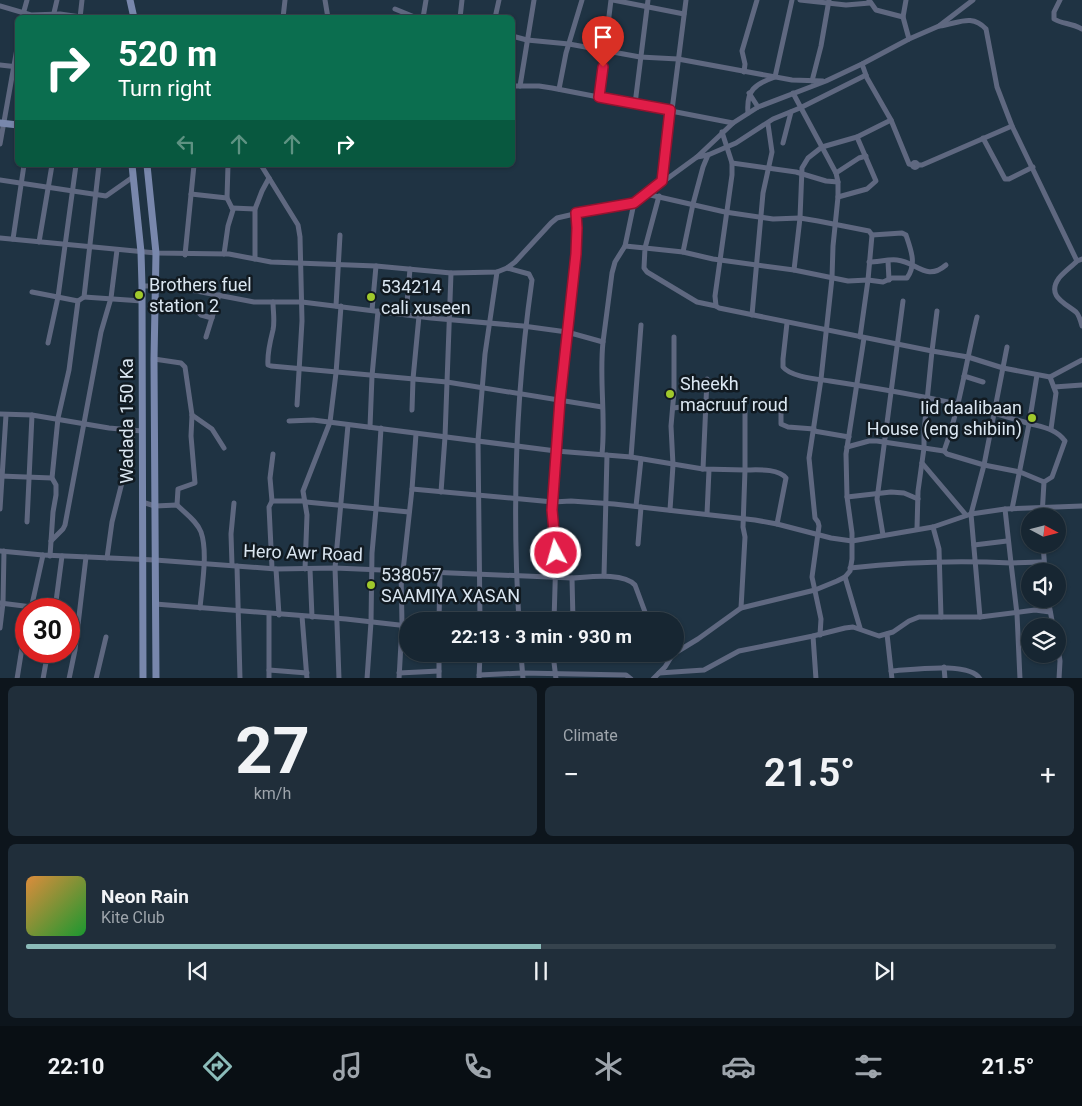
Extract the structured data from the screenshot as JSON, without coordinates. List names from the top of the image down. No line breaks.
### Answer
{"streets":{"street":["Wadada 150 Ka","Hero Awr Road"]},"crossings":[["Wadada 150 Ka","Hero Awr Road"]],"places":["Brothers fuel station 2","534214 cali xuseen","Sheekh macruuf roud","Iid daalibaan House (eng shibiin)","538057 SAAMIYA XASAN"],"north":"right","page":{"turn":["520 m","Turn right"],"limit":"30","trip":"22:13 · 3 min · 930 m","tile":[["27","km/h"],"Climate"],"heat":["−","21.5°","+"],"song":["Neon Rain","Kite Club"],"tabs":["22:10","21.5°"]}}
